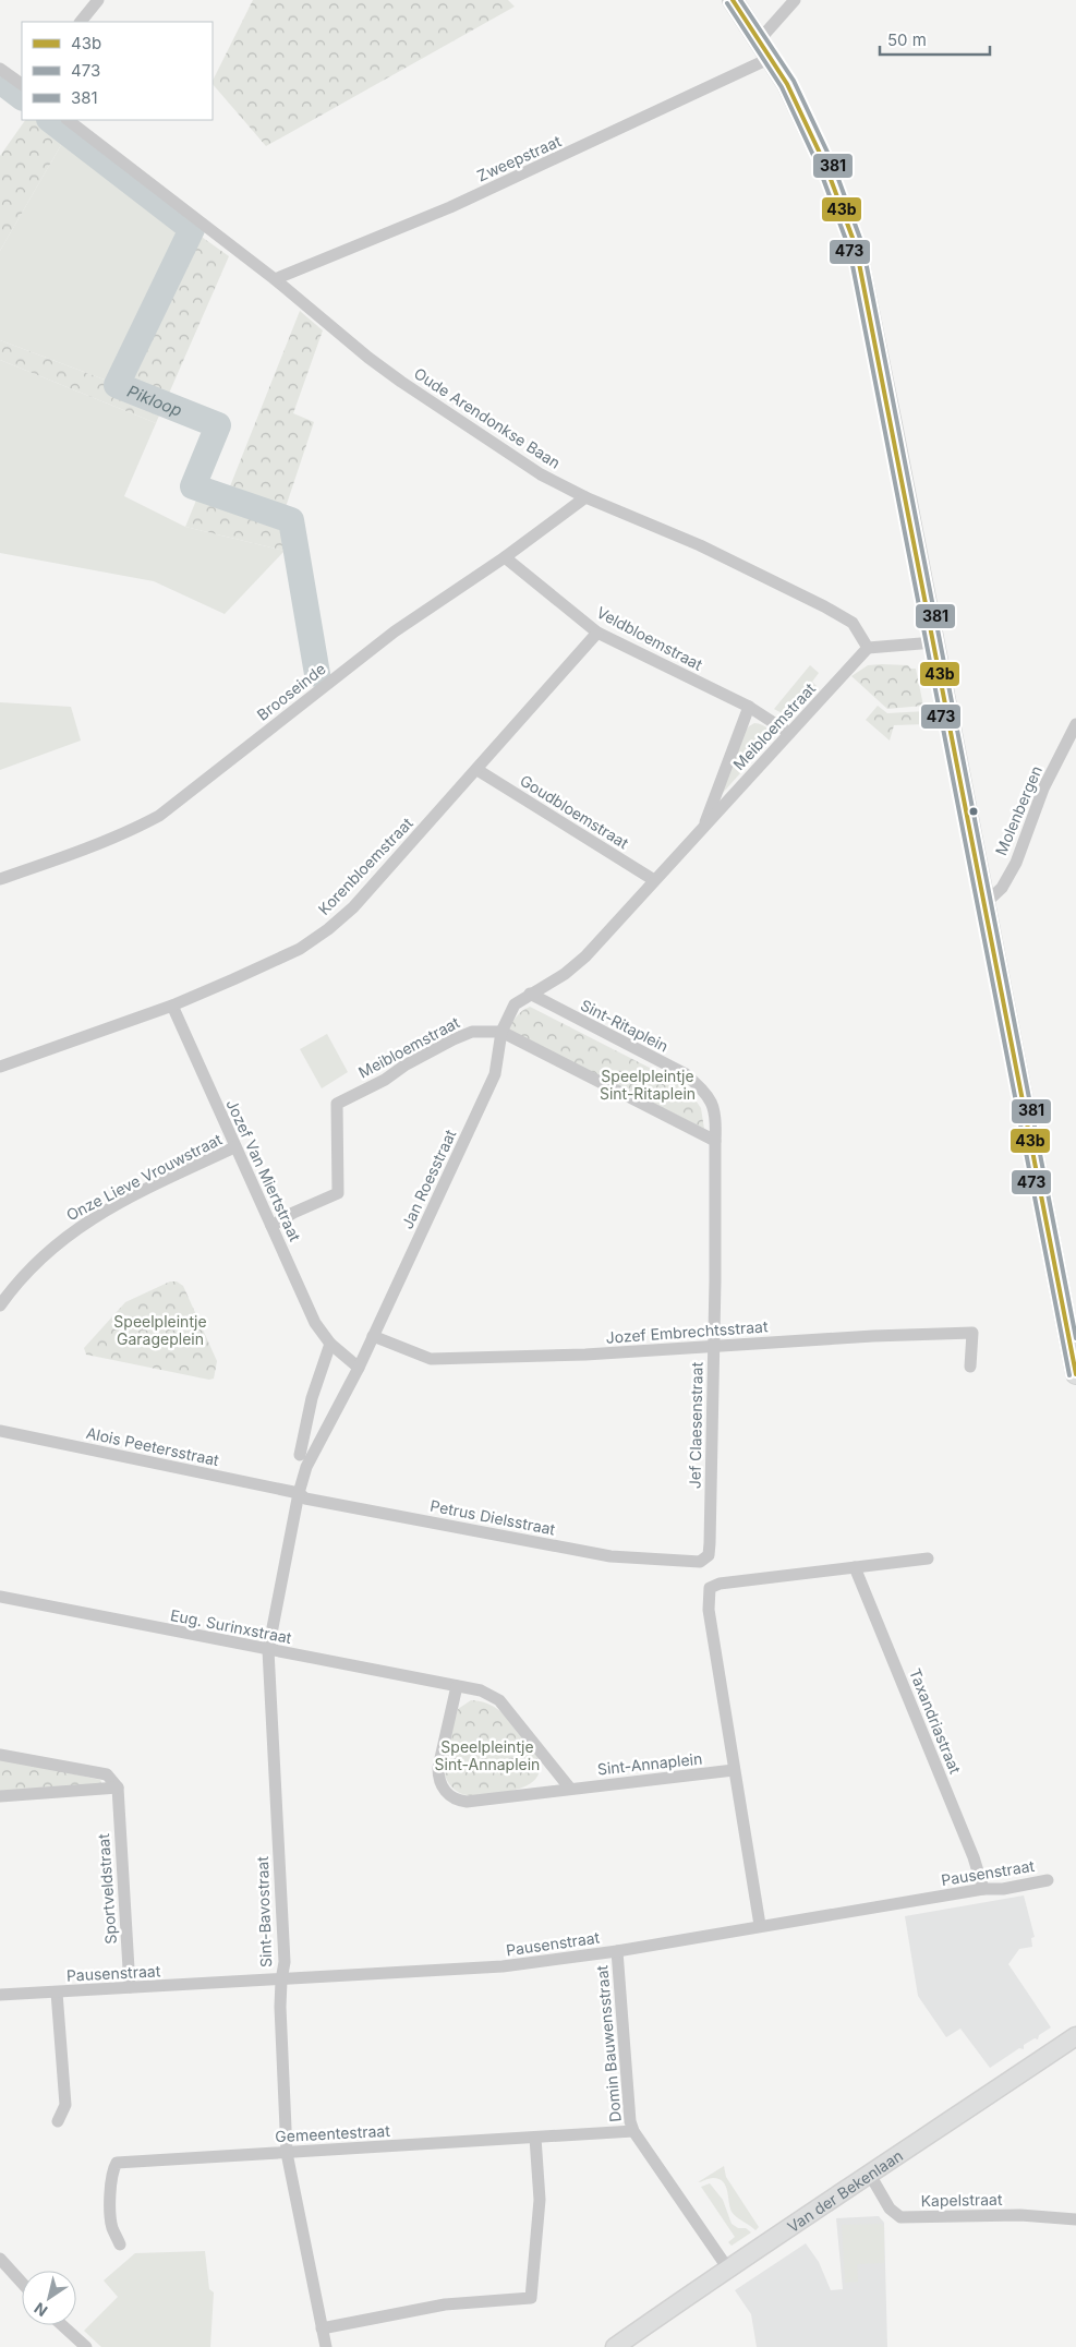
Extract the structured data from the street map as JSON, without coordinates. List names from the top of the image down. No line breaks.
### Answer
{"streets":{"street":["Zweepstraat","Oude Arendonkse Baan","Veldbloemstraat","Brooseinde","Meibloemstraat","Molenbergen","Goudbloemstraat","Korenbloemstraat","Sint-Ritaplein","Jozef Van Miertstraat","Onze Lieve Vrouwstraat","Jan Roesstraat","Jozef Embrechtsstraat","Jef Claesenstraat","Alois Peetersstraat","Petrus Dielsstraat","Eug. Surinxstraat","Taxandriastraat","Sint-Annaplein","Pausenstraat","Sportveldstraat","Sint-Bavostraat","Domin Bauwensstraat","Gemeentestraat","Van der Bekenlaan","Kapelstraat"]},"crossings":[["Zweepstraat","Oude Arendonkse Baan"],["Oude Arendonkse Baan","Brooseinde"],["Oude Arendonkse Baan","Meibloemstraat"],["Veldbloemstraat","Brooseinde"],["Veldbloemstraat","Meibloemstraat"],["Veldbloemstraat","Korenbloemstraat"],["Meibloemstraat","Goudbloemstraat"],["Meibloemstraat","Sint-Ritaplein"],["Meibloemstraat","Jozef Van Miertstraat"],["Meibloemstraat","Jan Roesstraat"],["Goudbloemstraat","Korenbloemstraat"],["Korenbloemstraat","Jozef Van Miertstraat"],["Sint-Ritaplein","Jef Claesenstraat"],["Jozef Van Miertstraat","Onze Lieve Vrouwstraat"],["Jozef Van Miertstraat","Jan Roesstraat"],["Jozef Van Miertstraat","Sint-Bavostraat"],["Jan Roesstraat","Jozef Embrechtsstraat"],["Jan Roesstraat","Sint-Bavostraat"],["Jozef Embrechtsstraat","Jef Claesenstraat"],["Jef Claesenstraat","Petrus Dielsstraat"],["Alois Peetersstraat","Petrus Dielsstraat"],["Alois Peetersstraat","Sint-Bavostraat"],["Petrus Dielsstraat","Sint-Bavostraat"],["Eug. Surinxstraat","Sint-Annaplein"],["Eug. Surinxstraat","Sint-Bavostraat"],["Taxandriastraat","Pausenstraat"],["Pausenstraat","Sportveldstraat"],["Pausenstraat","Sint-Bavostraat"],["Pausenstraat","Domin Bauwensstraat"],["Sint-Bavostraat","Gemeentestraat"],["Domin Bauwensstraat","Gemeentestraat"],["Domin Bauwensstraat","Van der Bekenlaan"],["Van der Bekenlaan","Kapelstraat"]],"water":["Pikloop"],"parks":["Speelpleintje Sint-Ritaplein","Speelpleintje Garageplein","Speelpleintje Sint-Annaplein"],"lines":["transit line 43b","transit line 381","transit line 473"],"legend":["43b","473","381"],"scale_bar":"50 m","north":"bottom left"}
